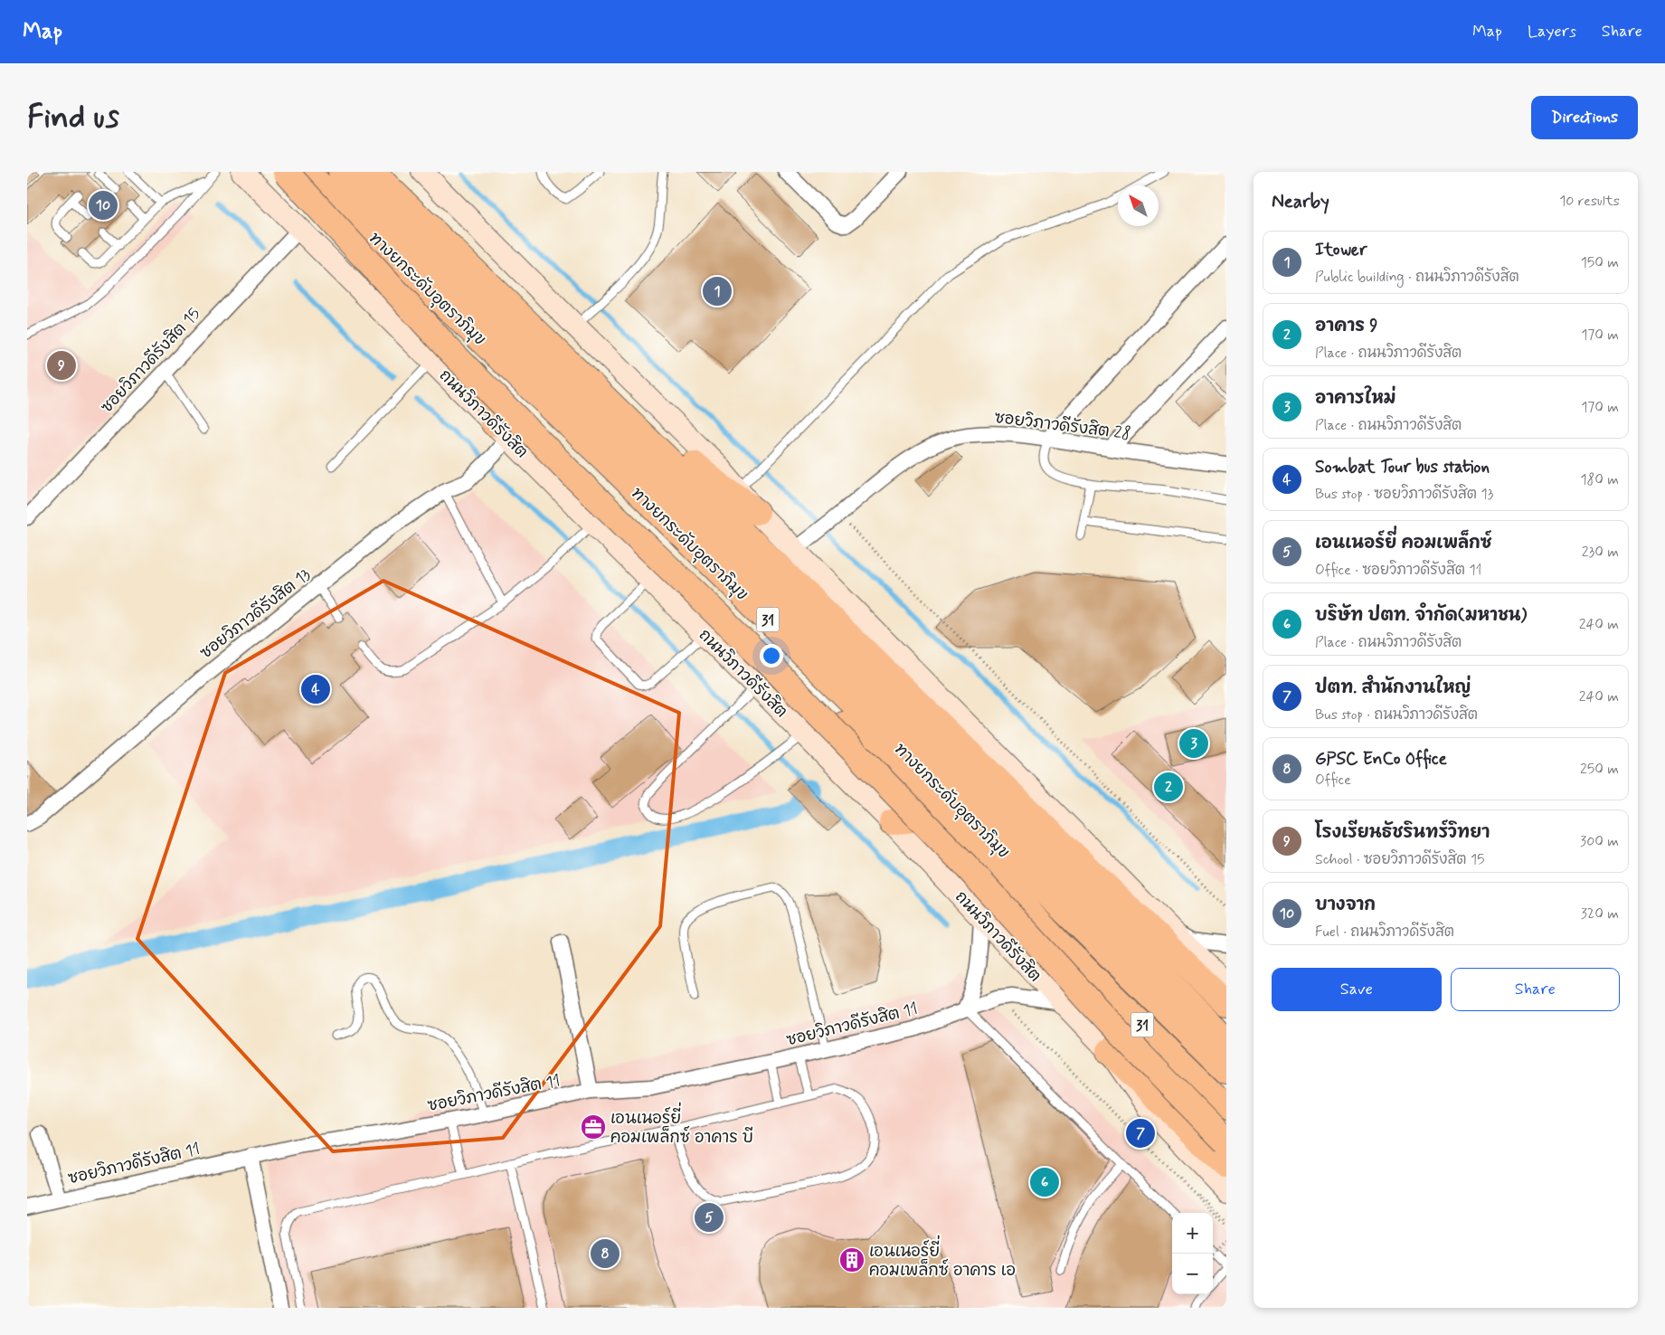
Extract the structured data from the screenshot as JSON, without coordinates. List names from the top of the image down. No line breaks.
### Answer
{"streets":{"highway":["ทางยกระดับอุตราภิมุข","ถนนวิภาวดีรังสิต","31"],"street":["ซอยวิภาวดีรังสิต 15","ซอยวิภาวดีรังสิต 28","ซอยวิภาวดีรังสิต 13","ซอยวิภาวดีรังสิต 11"]},"crossings":[["ซอยวิภาวดีรังสิต 15","ถนนวิภาวดีรังสิต"],["ถนนวิภาวดีรังสิต","ซอยวิภาวดีรังสิต 13"],["ถนนวิภาวดีรังสิต","ซอยวิภาวดีรังสิต 11"]],"places":{"office":["เอนเนอร์ยี่ คอมเพล็กซ์ อาคาร บี"],"building":["เอนเนอร์ยี่ คอมเพล็กซ์ อาคาร เอ"]},"north":"top left","page":{"header":"Map","nav":["Map","Layers","Share"],"buttons":["Directions",["Save","Share"]],"title":"Find us","heading":["Nearby","10 results"],"pins":["10","1","9","4","3","2","7","6","5","8"],"list":[{"mark":"1","name":"Itower","note":"Public building · ถนนวิภาวดีรังสิต","value":"150 m"},{"mark":"2","name":"อาคาร 9","note":"Place · ถนนวิภาวดีรังสิต","value":"170 m"},{"mark":"3","name":"อาคารใหม่","note":"Place · ถนนวิภาวดีรังสิต","value":"170 m"},{"mark":"4","name":"Sombat Tour bus station","note":"Bus stop · ซอยวิภาวดีรังสิต 13","value":"180 m"},{"mark":"5","name":"เอนเนอร์ยี่ คอมเพล็กซ์","note":"Office · ซอยวิภาวดีรังสิต 11","value":"230 m"},{"mark":"6","name":"บริษัท ปตท. จำกัด(มหาชน)","note":"Place · ถนนวิภาวดีรังสิต","value":"240 m"},{"mark":"7","name":"ปตท. สำนักงานใหญ่","note":"Bus stop · ถนนวิภาวดีรังสิต","value":"240 m"},{"mark":"8","name":"GPSC EnCo Office","note":"Office","value":"250 m"},{"mark":"9","name":"โรงเรียนธัชรินทร์วิทยา","note":"School · ซอยวิภาวดีรังสิต 15","value":"300 m"},{"mark":"10","name":"บางจาก","note":"Fuel · ถนนวิภาวดีรังสิต","value":"320 m"}],"map_buttons":["+","−"]}}
